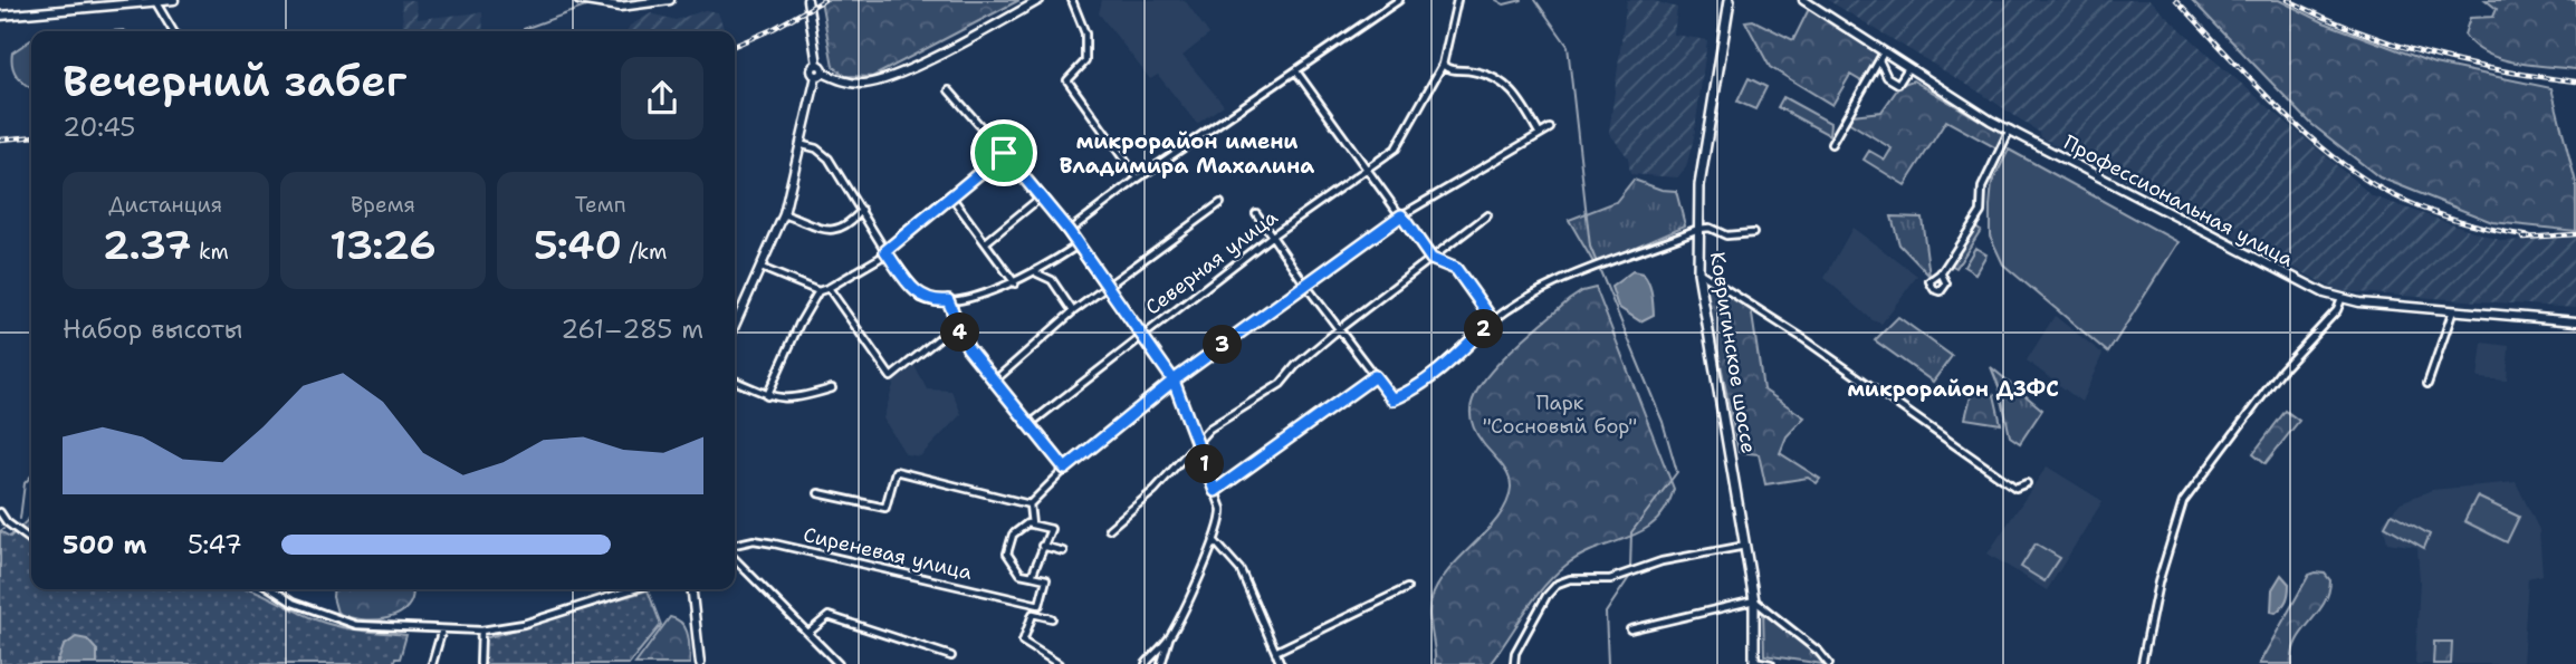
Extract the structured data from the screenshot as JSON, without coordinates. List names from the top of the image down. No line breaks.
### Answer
{"streets":{"main road":["Профессиональная улица","Ковригинское шоссе"],"street":["Северная улица","Сиреневая улица"]},"districts":["микрорайон имени Владимира Махалина","микрорайон ДЗФС"],"parks":["Парк \"Сосновый бор\""],"page":{"heading":["Вечерний забег","20:45"],"stats":[["Дистанция","2.37 km"],["Время","13:26"],["Темп","5:40 /km"]],"chart":["Набор высоты","261–285 m"],"pins":["2","4","3","1"],"list":[{"name":"500 m","note":"5:47"}]}}
